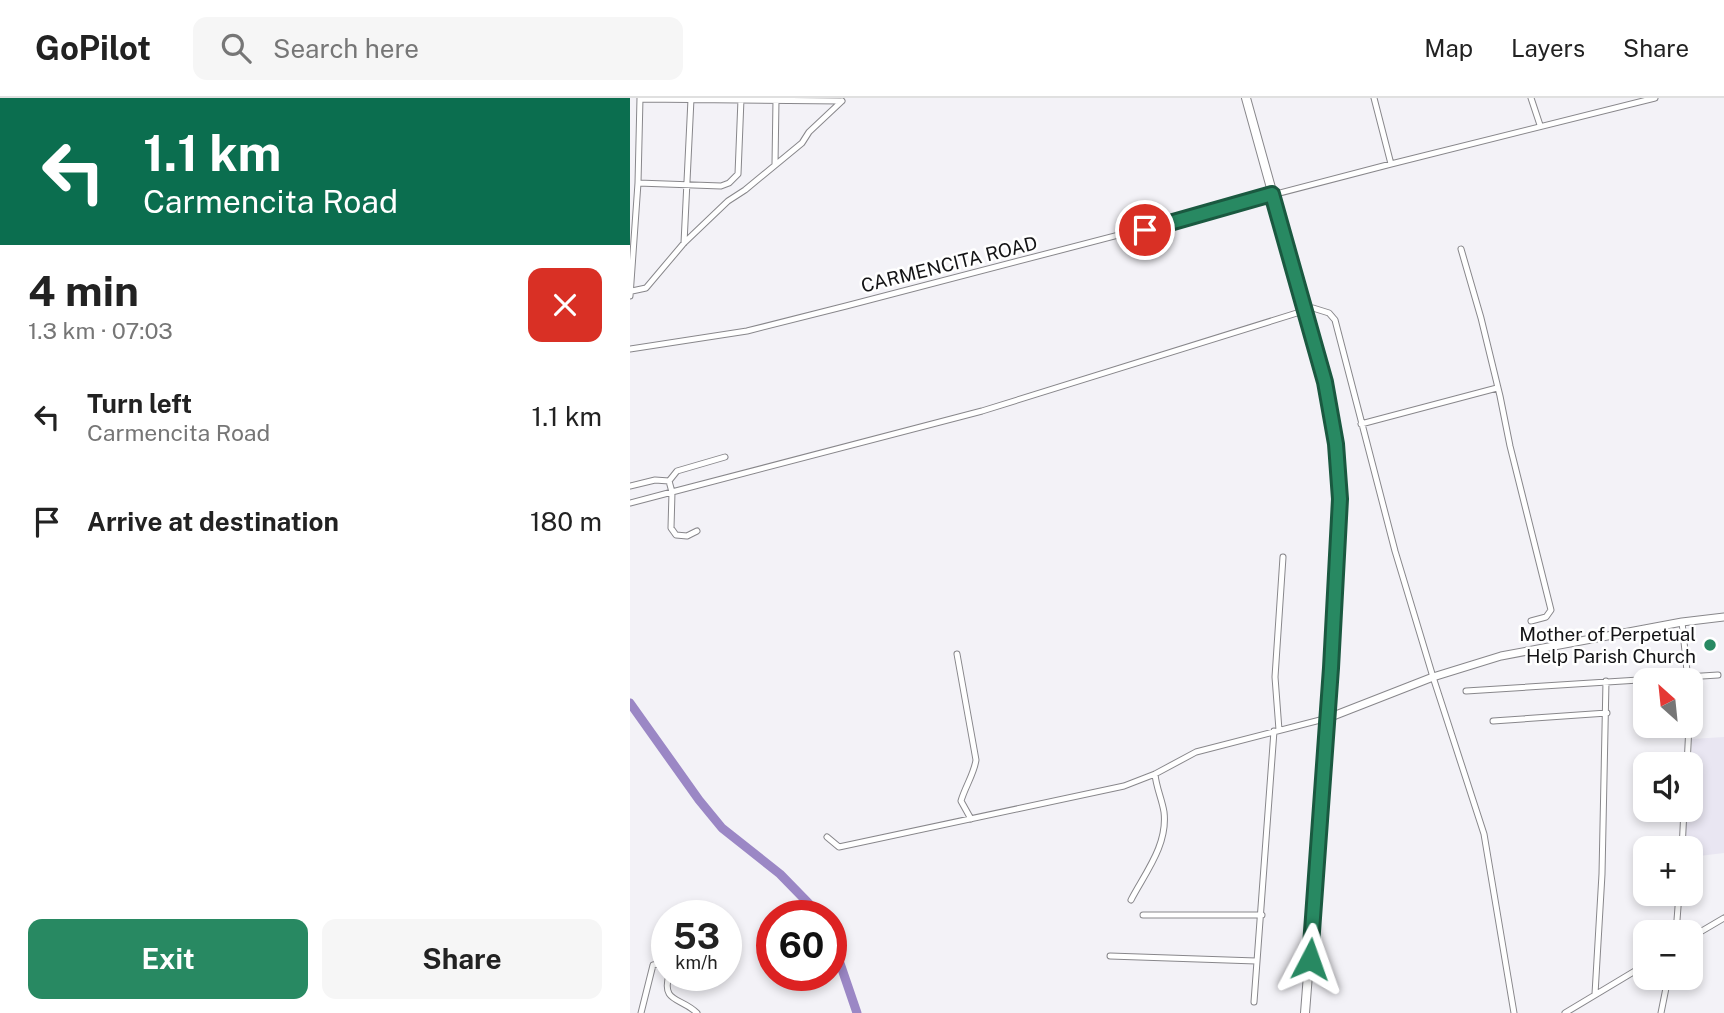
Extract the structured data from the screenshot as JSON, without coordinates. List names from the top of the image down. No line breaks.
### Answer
{"streets":{"street":["CARMENCITA ROAD"]},"places":["Mother of Perpetual Help Parish Church"],"north":"top left","page":{"header":"GoPilot","search":"Search here","nav":["Map","Layers","Share"],"turn":["1.1 km","Carmencita Road"],"heading":["4 min","1.3 km · 07:03"],"list":[{"name":"Turn left","note":"Carmencita Road","value":"1.1 km"},{"name":"Arrive at destination","value":"180 m"}],"map_buttons":["+","−"],"speed":"53 km/h","limit":"60","buttons":["Exit","Share"]}}
